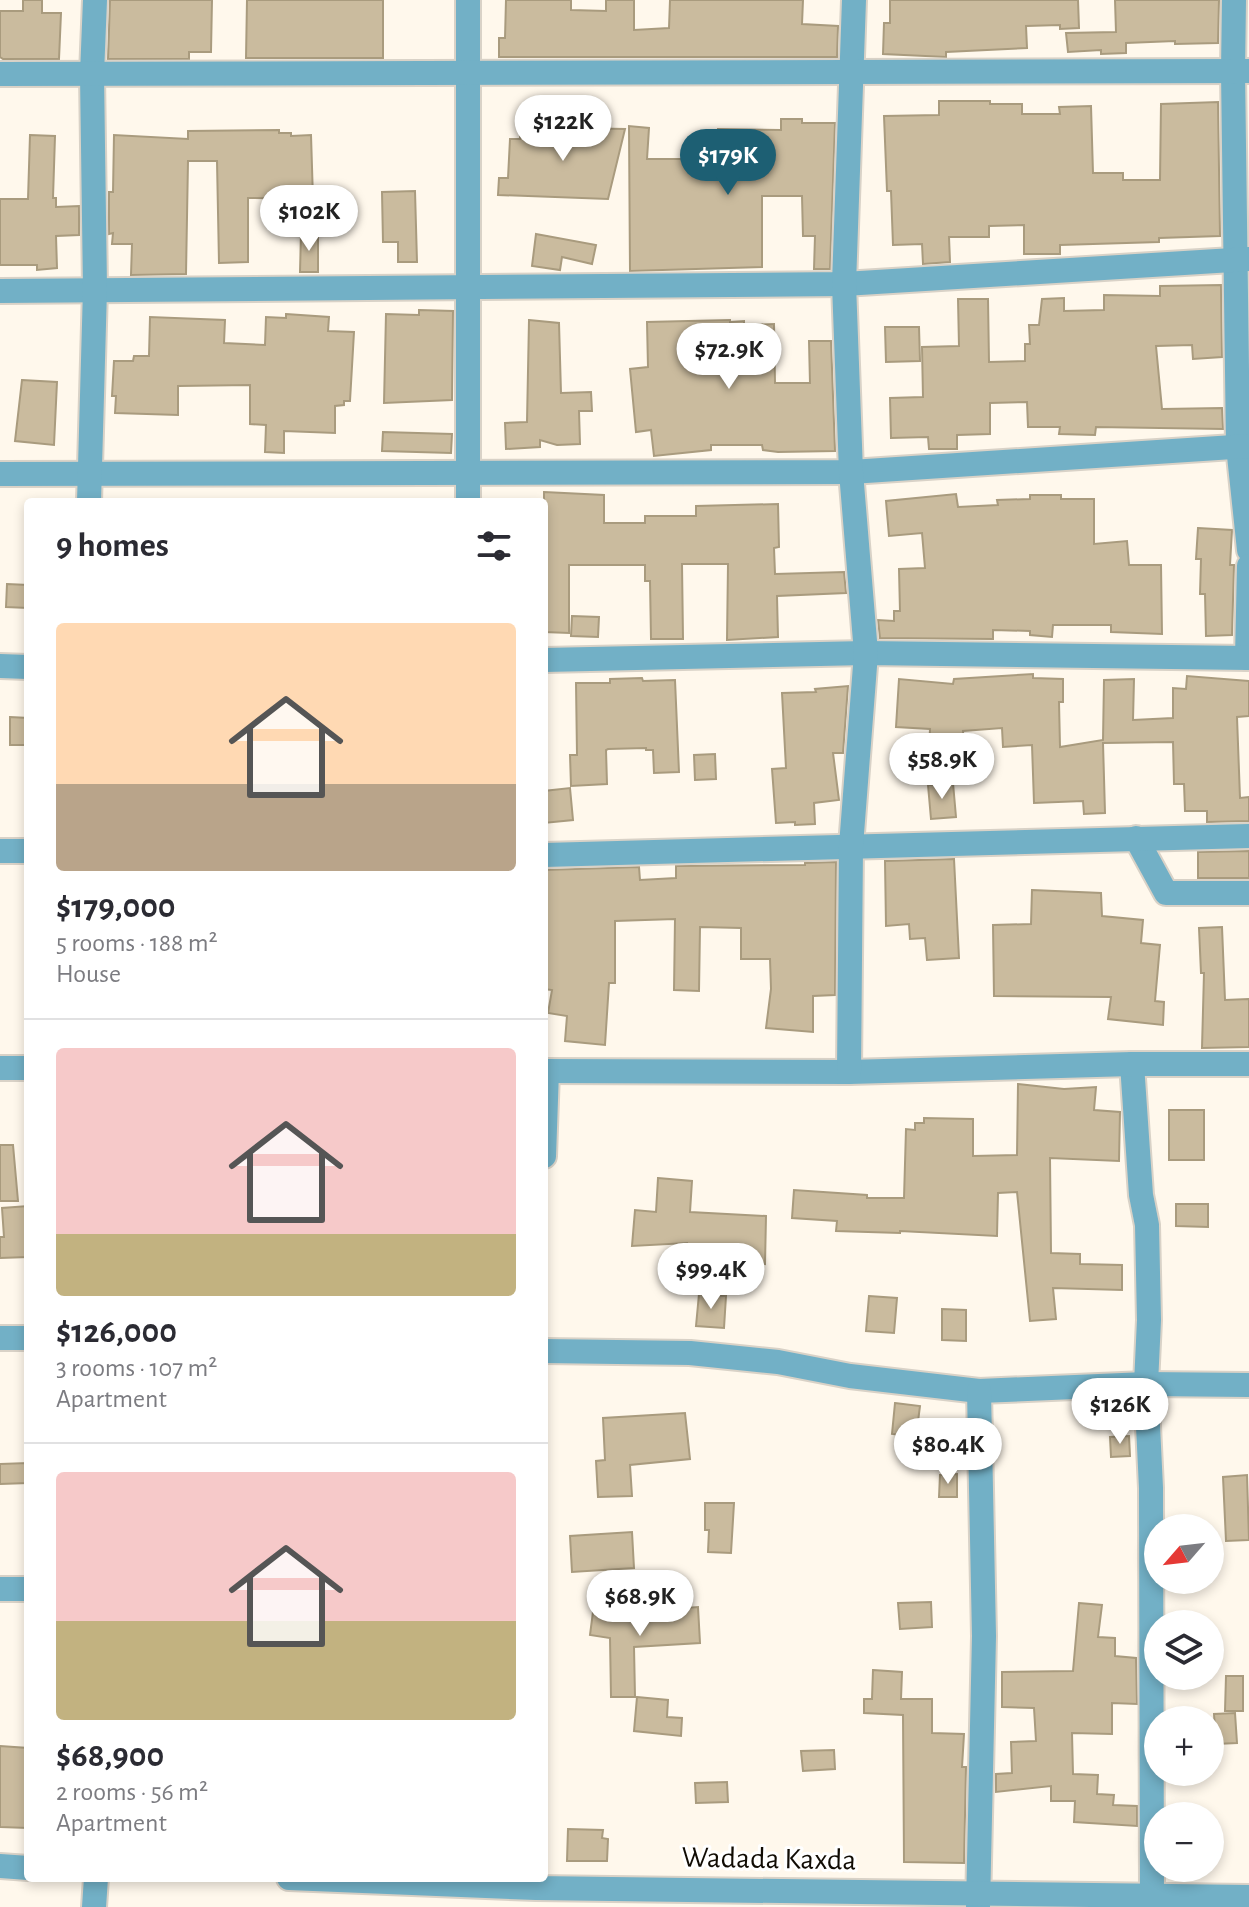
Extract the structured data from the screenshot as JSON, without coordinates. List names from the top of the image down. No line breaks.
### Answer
{"streets":{"street":["Wadada Kaxda"]},"north":"bottom left","page":{"price":["$122K","$179K","$102K","$72.9K","$58.9K","$99.4K","$126K","$80.4K","$68.9K"],"heading":"9 homes","list":[{"name":"$179,000","note":"5 rooms · 188 m² · House"},{"name":"$126,000","note":"3 rooms · 107 m² · Apartment"},{"name":"$68,900","note":"2 rooms · 56 m² · Apartment"}],"map_buttons":["+","−"]}}
